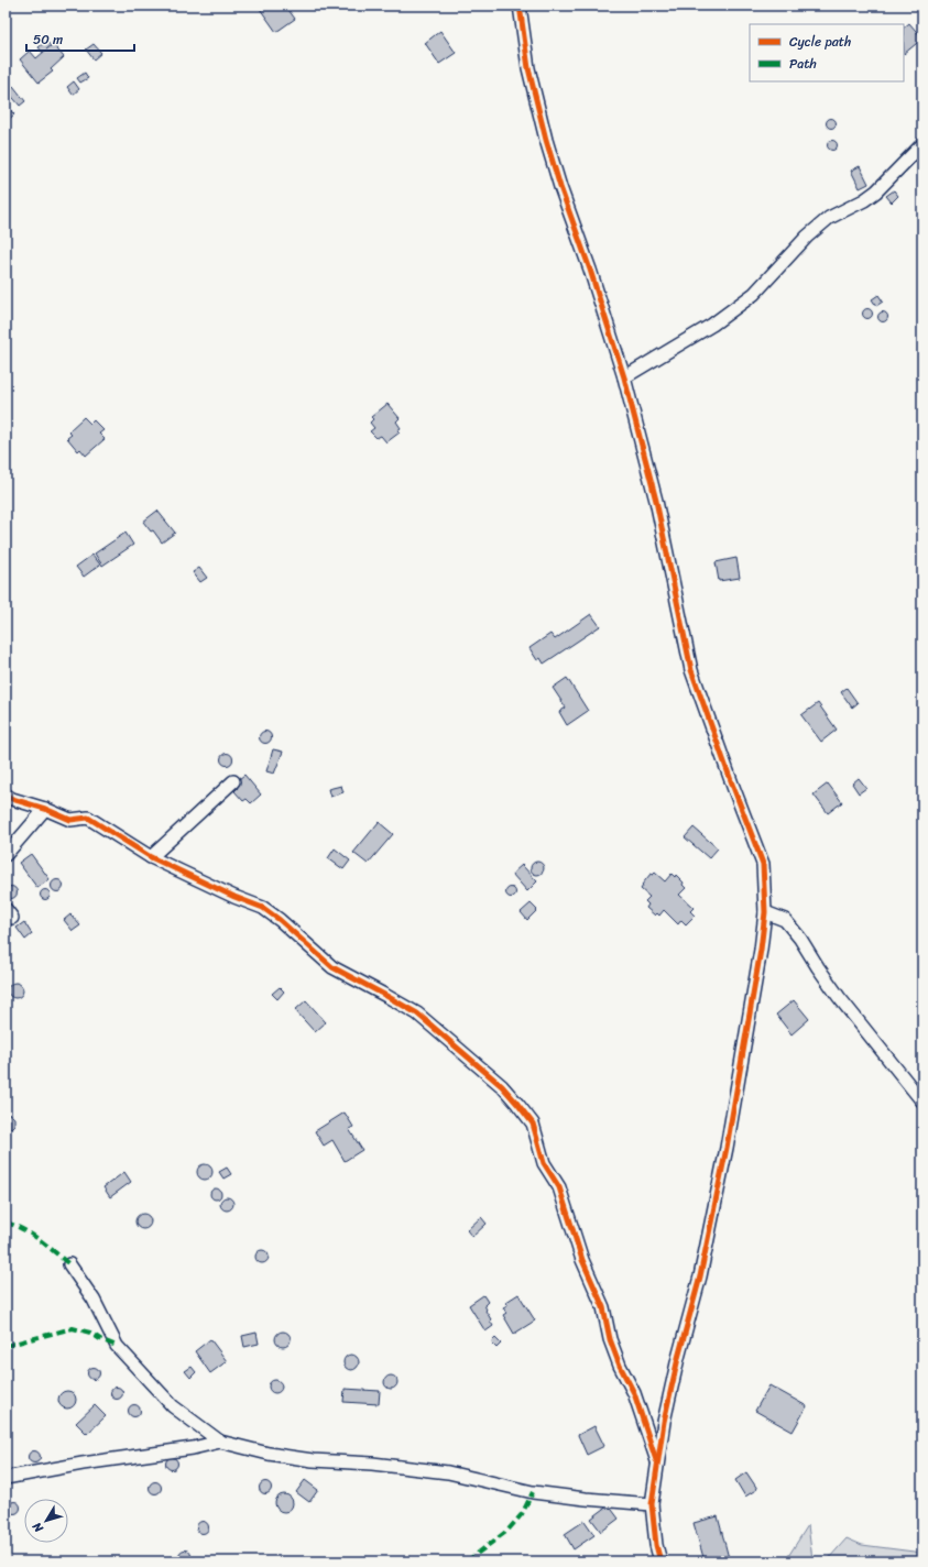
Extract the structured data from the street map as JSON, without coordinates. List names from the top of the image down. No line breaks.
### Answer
{"legend":["Cycle path","Path"],"scale_bar":"50 m","north":"bottom left"}
